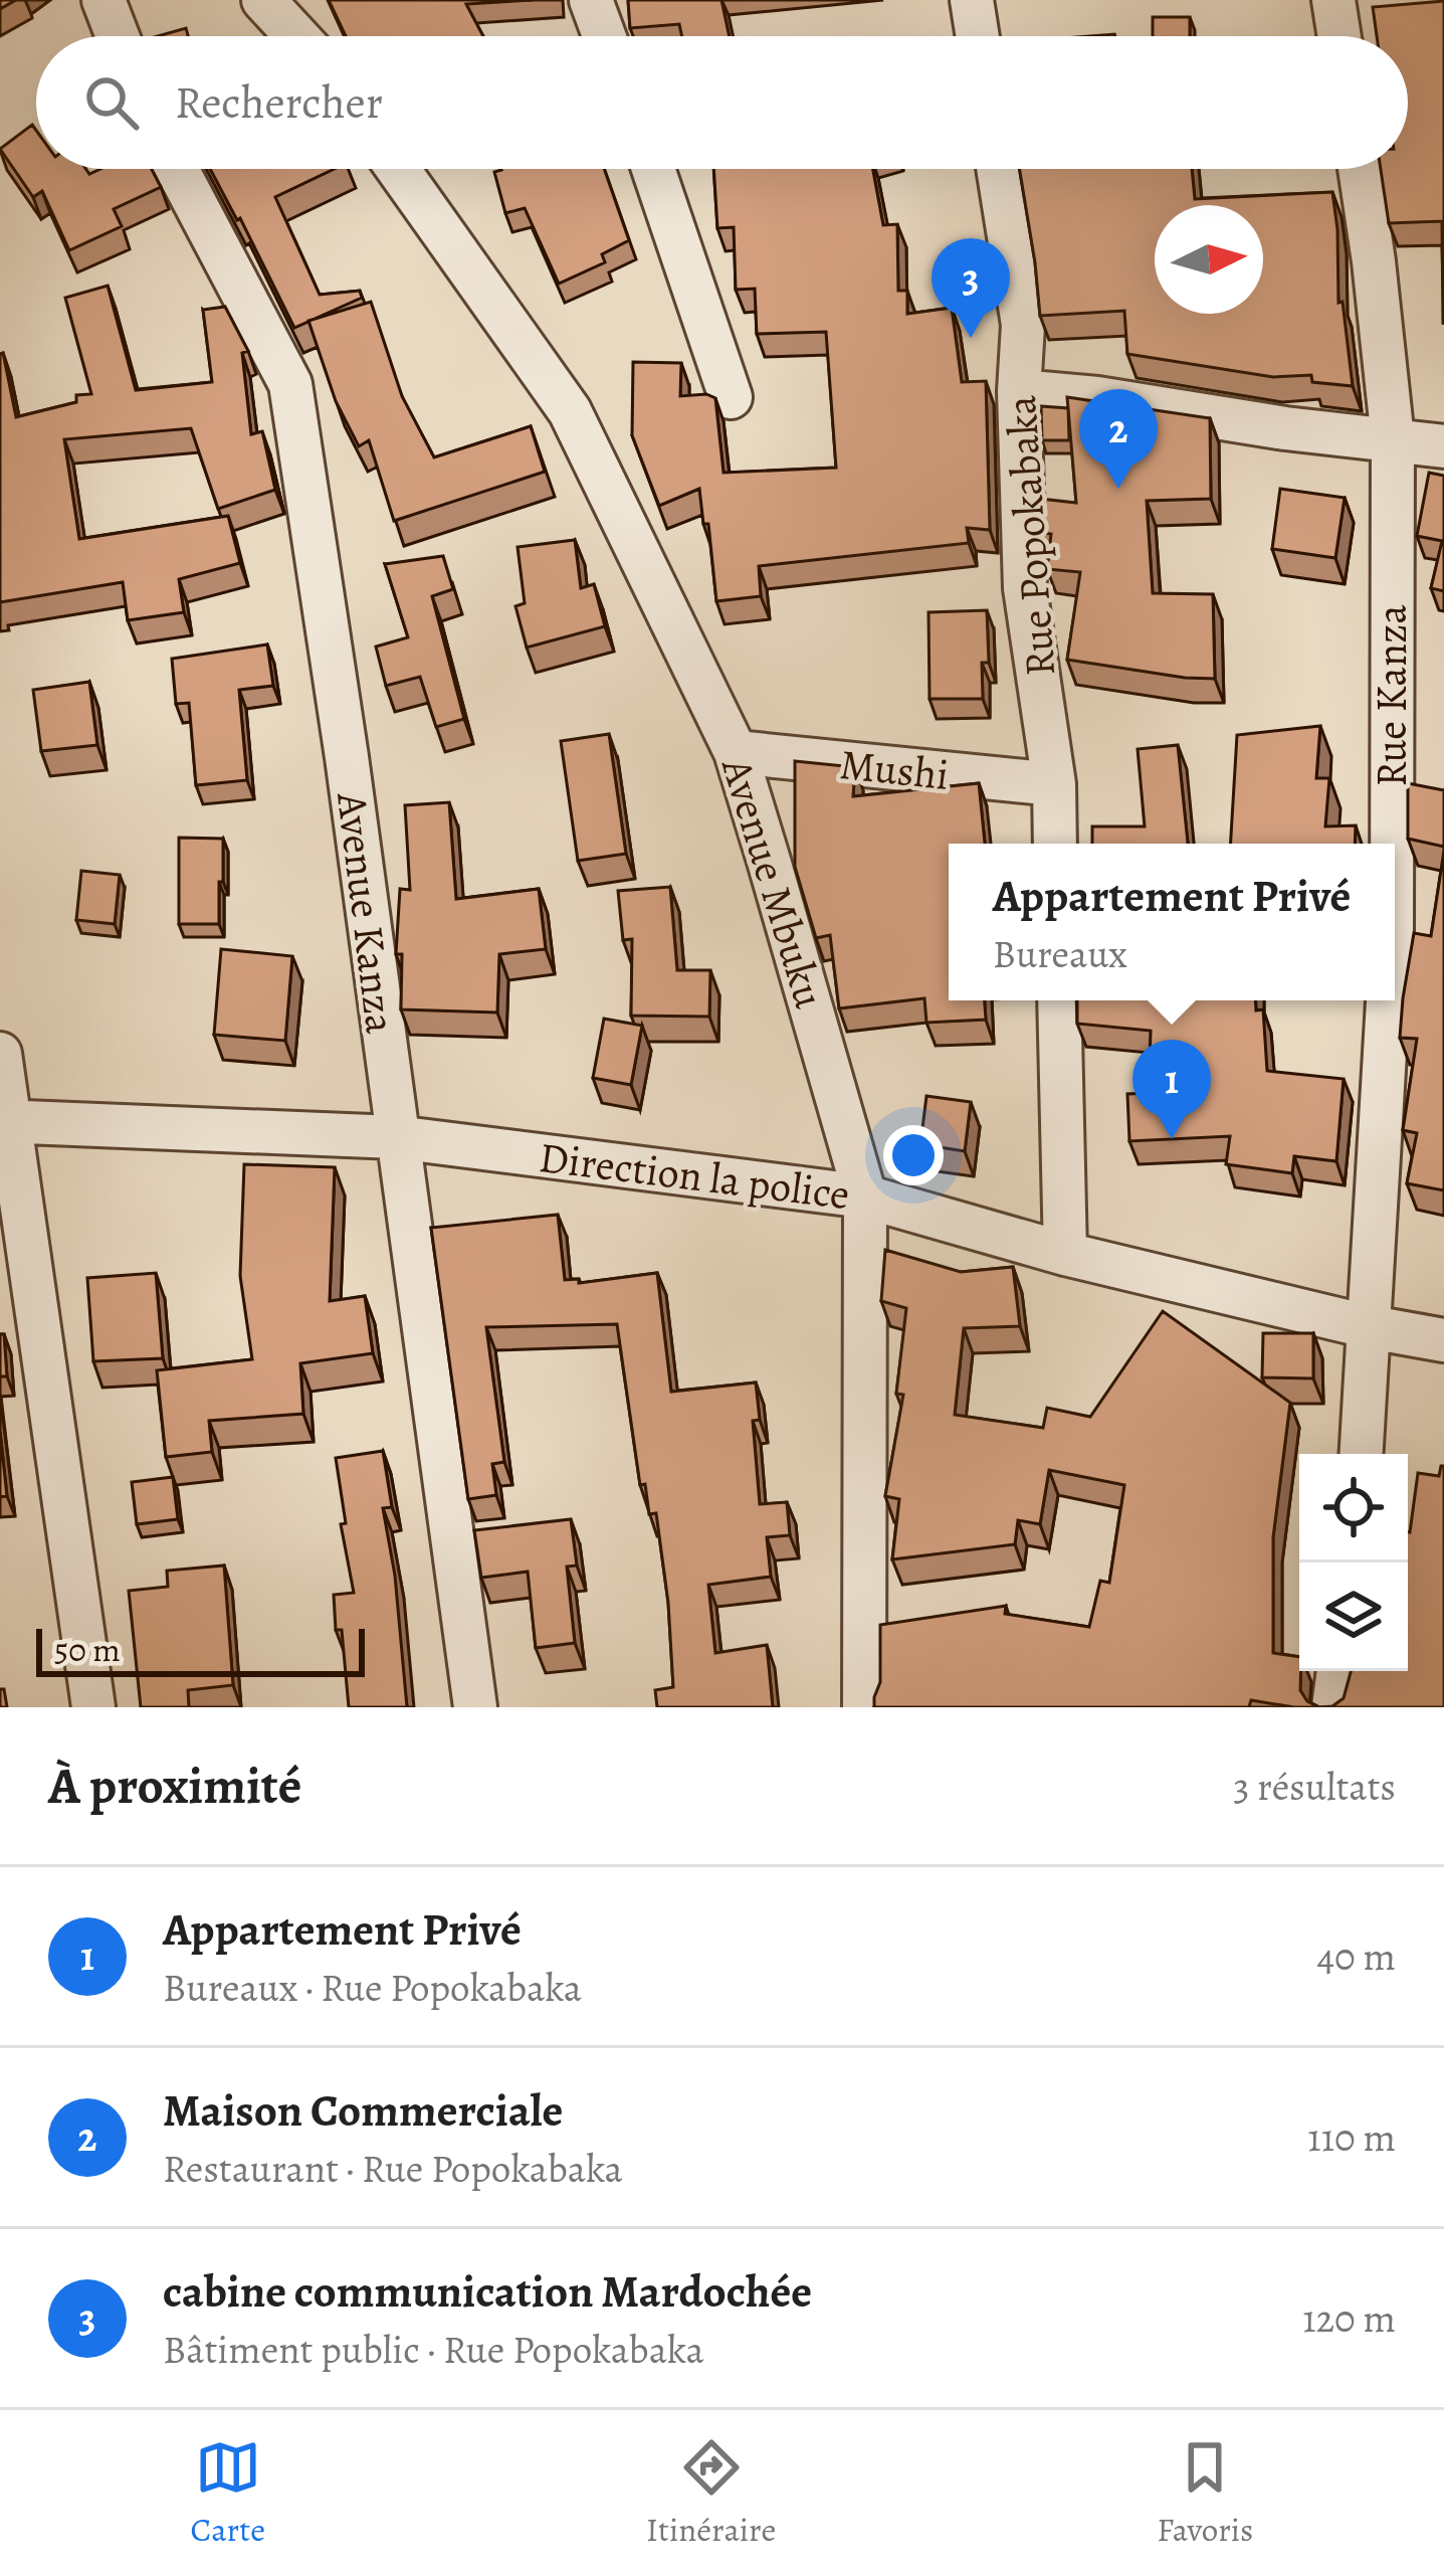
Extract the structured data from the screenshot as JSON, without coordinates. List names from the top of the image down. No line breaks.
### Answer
{"streets":{"street":["Rue Popokabaka","Rue Kanza","Mushi","Avenue Mbuku","Avenue Kanza","Direction la police"]},"crossings":[["Rue Popokabaka","Mushi"],["Rue Kanza","Direction la police"],["Mushi","Avenue Mbuku"],["Avenue Mbuku","Direction la police"],["Avenue Kanza","Direction la police"]],"scale_bar":"50 m","north":"right","page":{"search":"Rechercher","pins":["3","2","1"],"popup":["Appartement Privé","Bureaux"],"scale":"50 m","heading":["À proximité","3 résultats"],"list":[{"mark":"1","name":"Appartement Privé","note":"Bureaux · Rue Popokabaka","value":"40 m"},{"mark":"2","name":"Maison Commerciale","note":"Restaurant · Rue Popokabaka","value":"110 m"},{"mark":"3","name":"cabine communication Mardochée","note":"Bâtiment public · Rue Popokabaka","value":"120 m"}],"nav":["Carte","Itinéraire","Favoris"]}}
